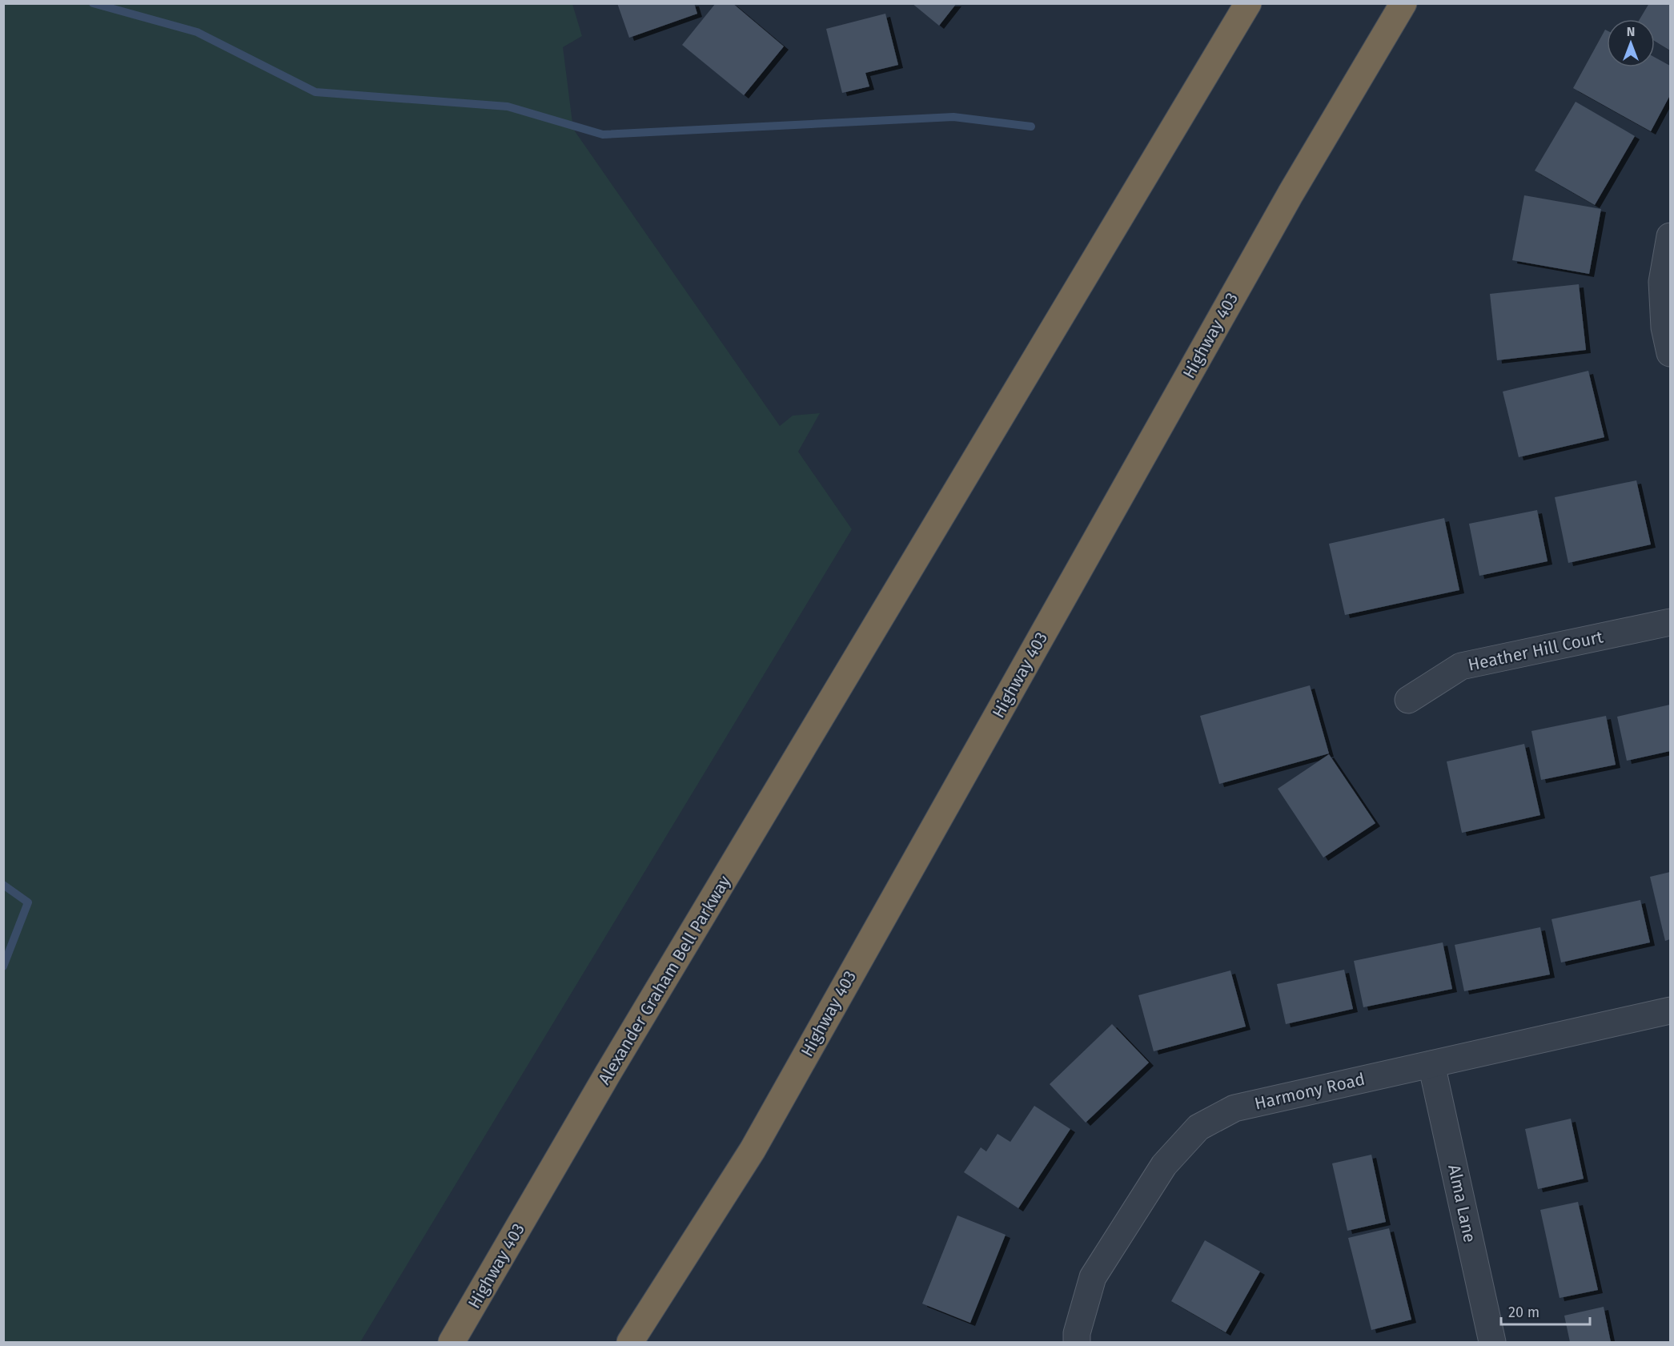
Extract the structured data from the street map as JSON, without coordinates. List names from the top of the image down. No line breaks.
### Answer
{"streets":{"highway":["Highway 403","Alexander Graham Bell Parkway"],"street":["Heather Hill Court","Harmony Road","Alma Lane"]},"crossings":[["Highway 403","Alexander Graham Bell Parkway"],["Harmony Road","Alma Lane"]],"scale_bar":"20 m","north":"top"}
